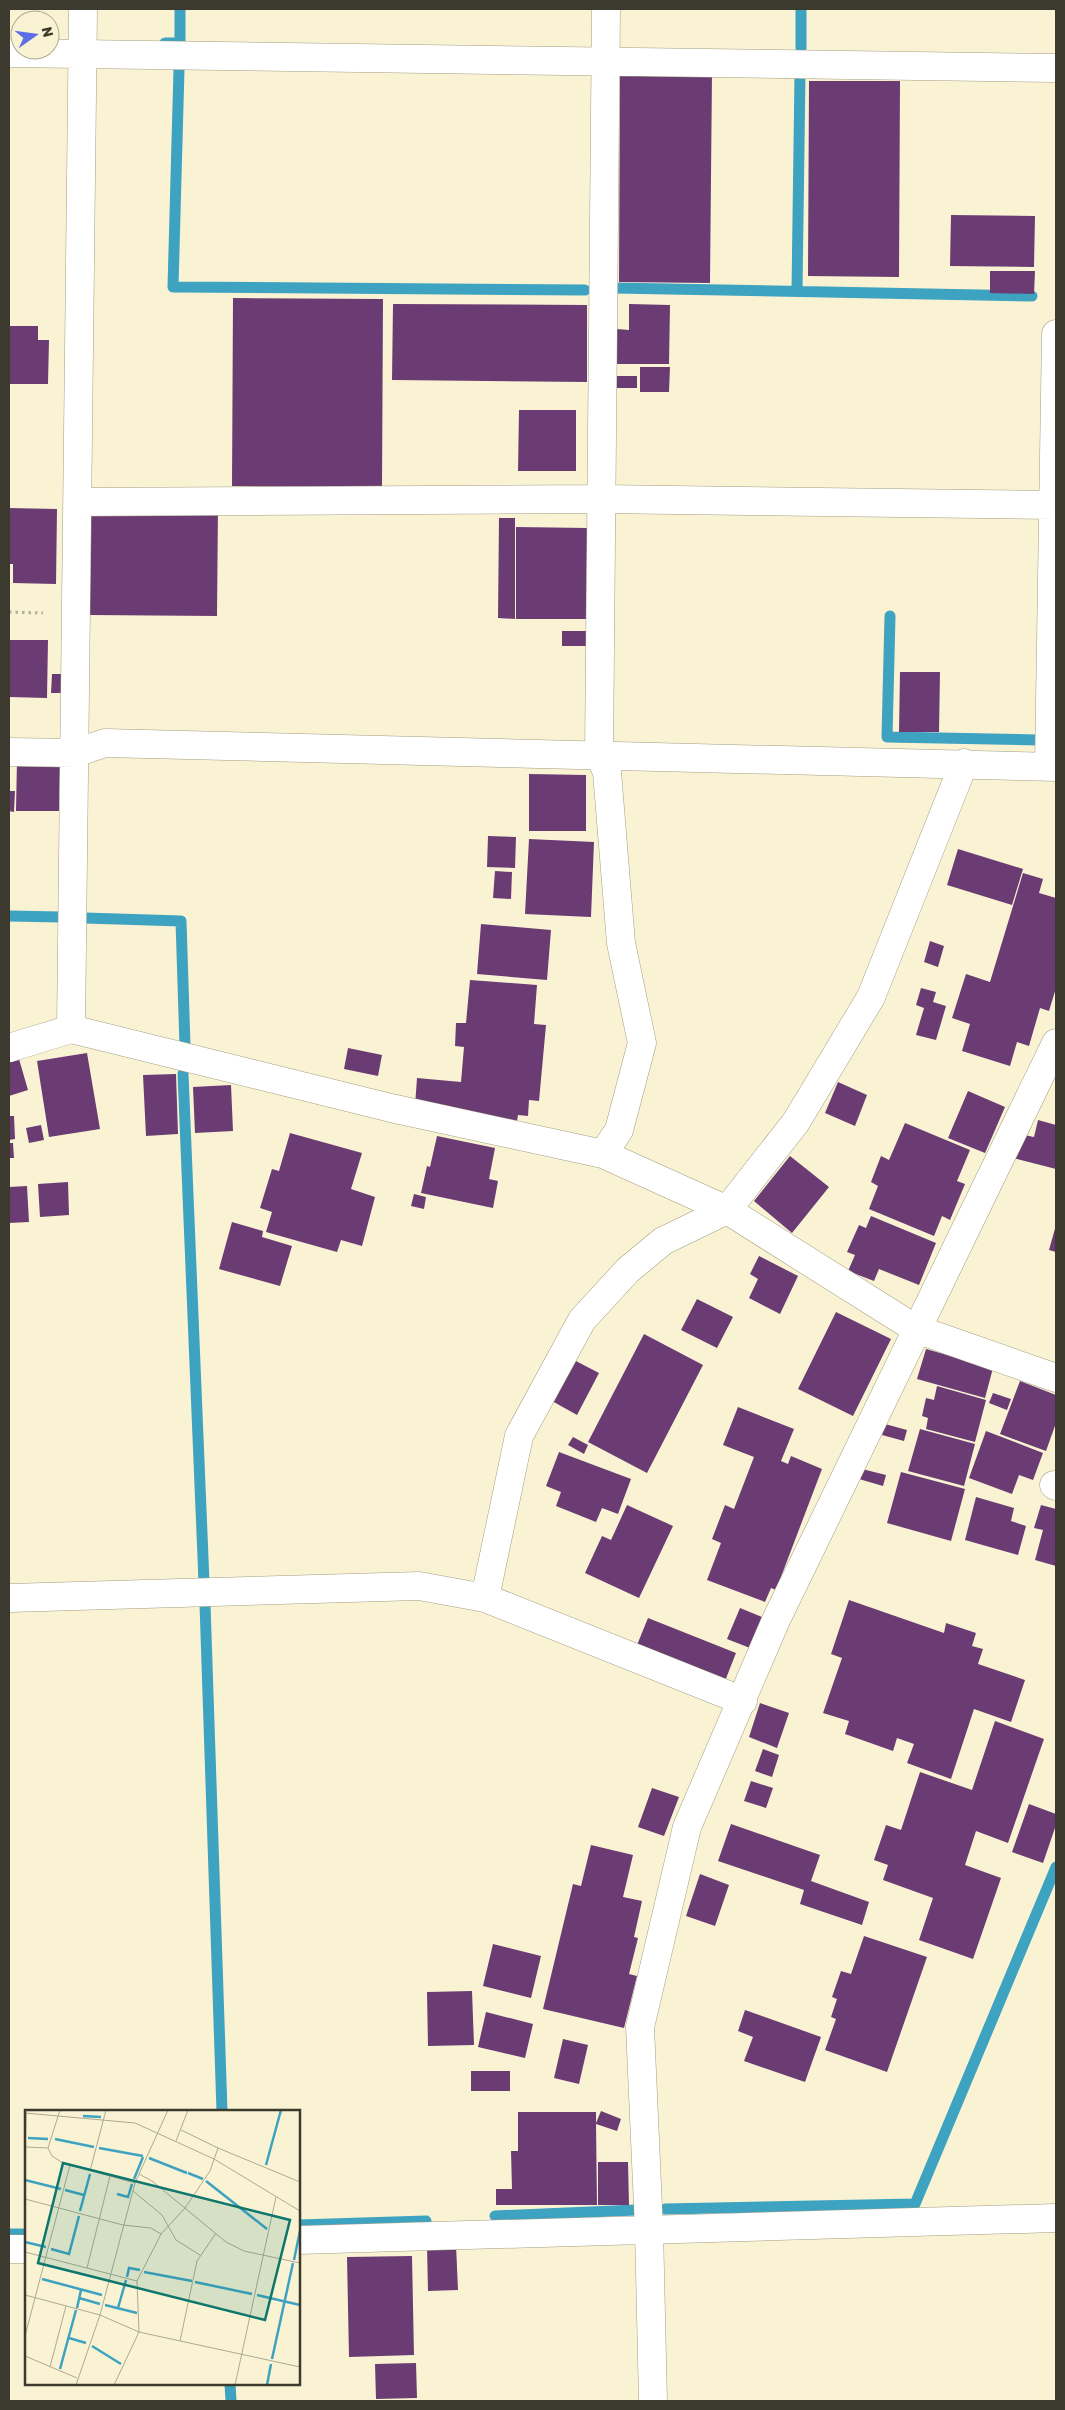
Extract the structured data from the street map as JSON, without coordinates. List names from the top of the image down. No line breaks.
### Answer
{"north":"right"}
